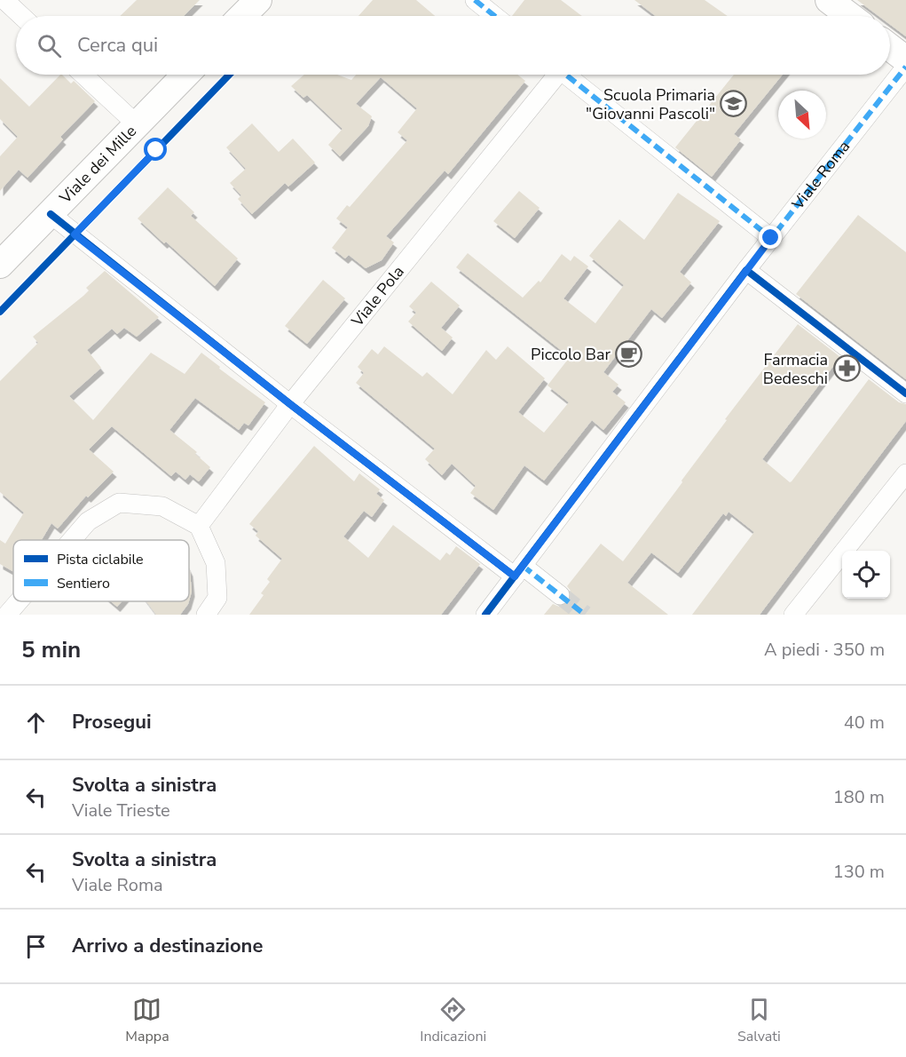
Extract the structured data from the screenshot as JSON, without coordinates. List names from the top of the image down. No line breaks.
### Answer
{"streets":{"street":["Viale dei Mille","Viale Roma","Viale Pola"]},"places":{"school or university":["Scuola Primaria \"Giovanni Pascoli\""],"cafe":["Piccolo Bar"],"pharmacy":["Farmacia Bedeschi"]},"legend":["Pista ciclabile","Sentiero"],"north":"bottom right","page":{"search":"Cerca qui","heading":["5 min","A piedi · 350 m"],"list":[["Prosegui","40 m"],["Svolta a sinistra","Viale Trieste","180 m"],["Svolta a sinistra","Viale Roma","130 m"],"Arrivo a destinazione"],"nav":["Mappa","Indicazioni","Salvati"]}}
